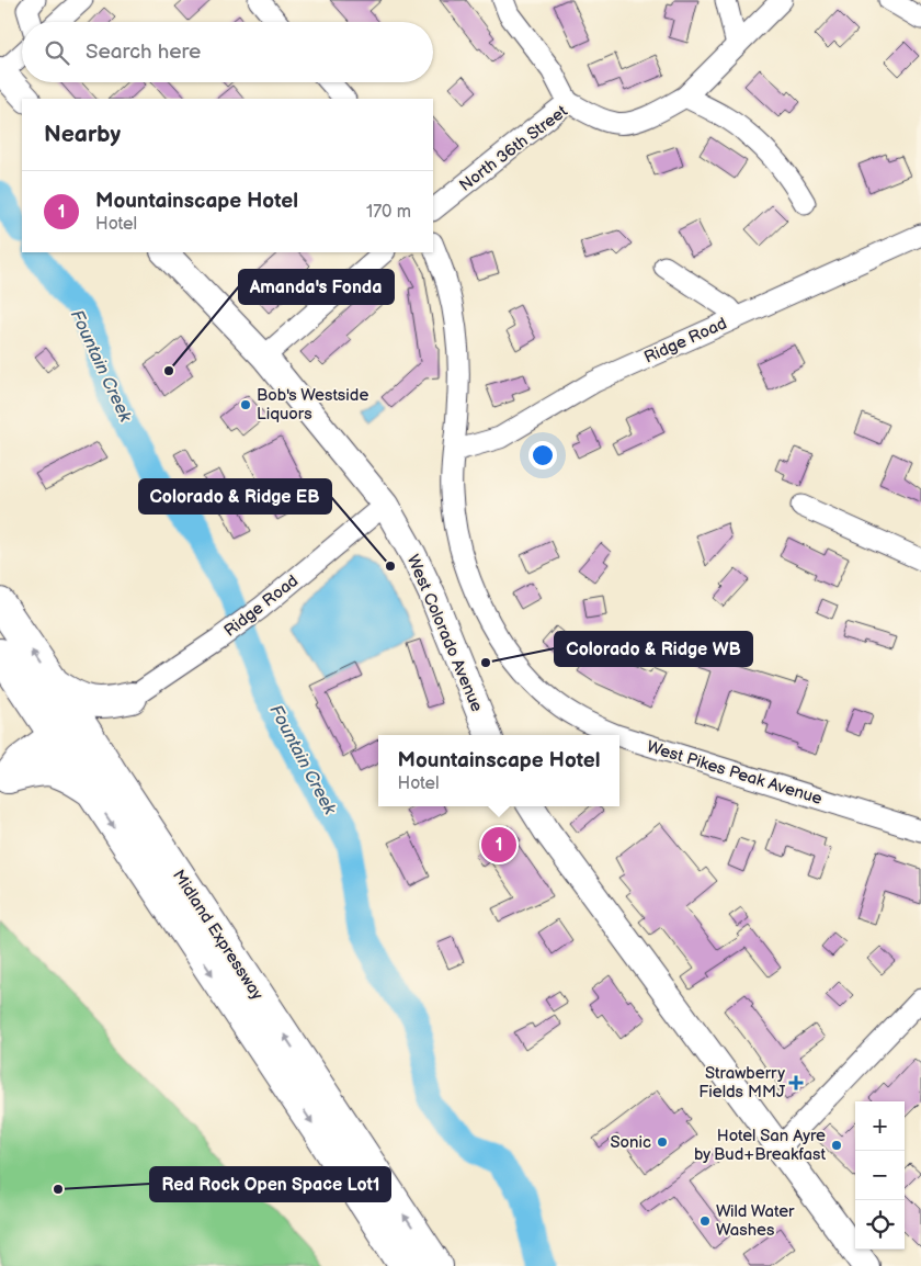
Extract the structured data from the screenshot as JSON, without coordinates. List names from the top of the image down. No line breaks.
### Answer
{"streets":{"highway":["Midland Expressway"],"main road":["West Colorado Avenue"],"street":["North 36th Street","Ridge Road","West Pikes Peak Avenue"]},"crossings":[["Ridge Road","West Colorado Avenue"],["Ridge Road","West Pikes Peak Avenue"]],"water":["Fountain Creek"],"places":{"other":["Amanda's Fonda","Bob's Westside Liquors","Colorado & Ridge EB","Colorado & Ridge WB","Sonic","Hotel San Ayre by Bud+Breakfast","Red Rock Open Space Lot1","Wild Water Washes"],"health":["Strawberry Fields MMJ"]},"page":{"search":"Search here","heading":"Nearby","list":[{"mark":"1","name":"Mountainscape Hotel","note":"Hotel","value":"170 m"}],"popup":["Mountainscape Hotel","Hotel"],"pins":"1","map_buttons":["+","−"]}}
